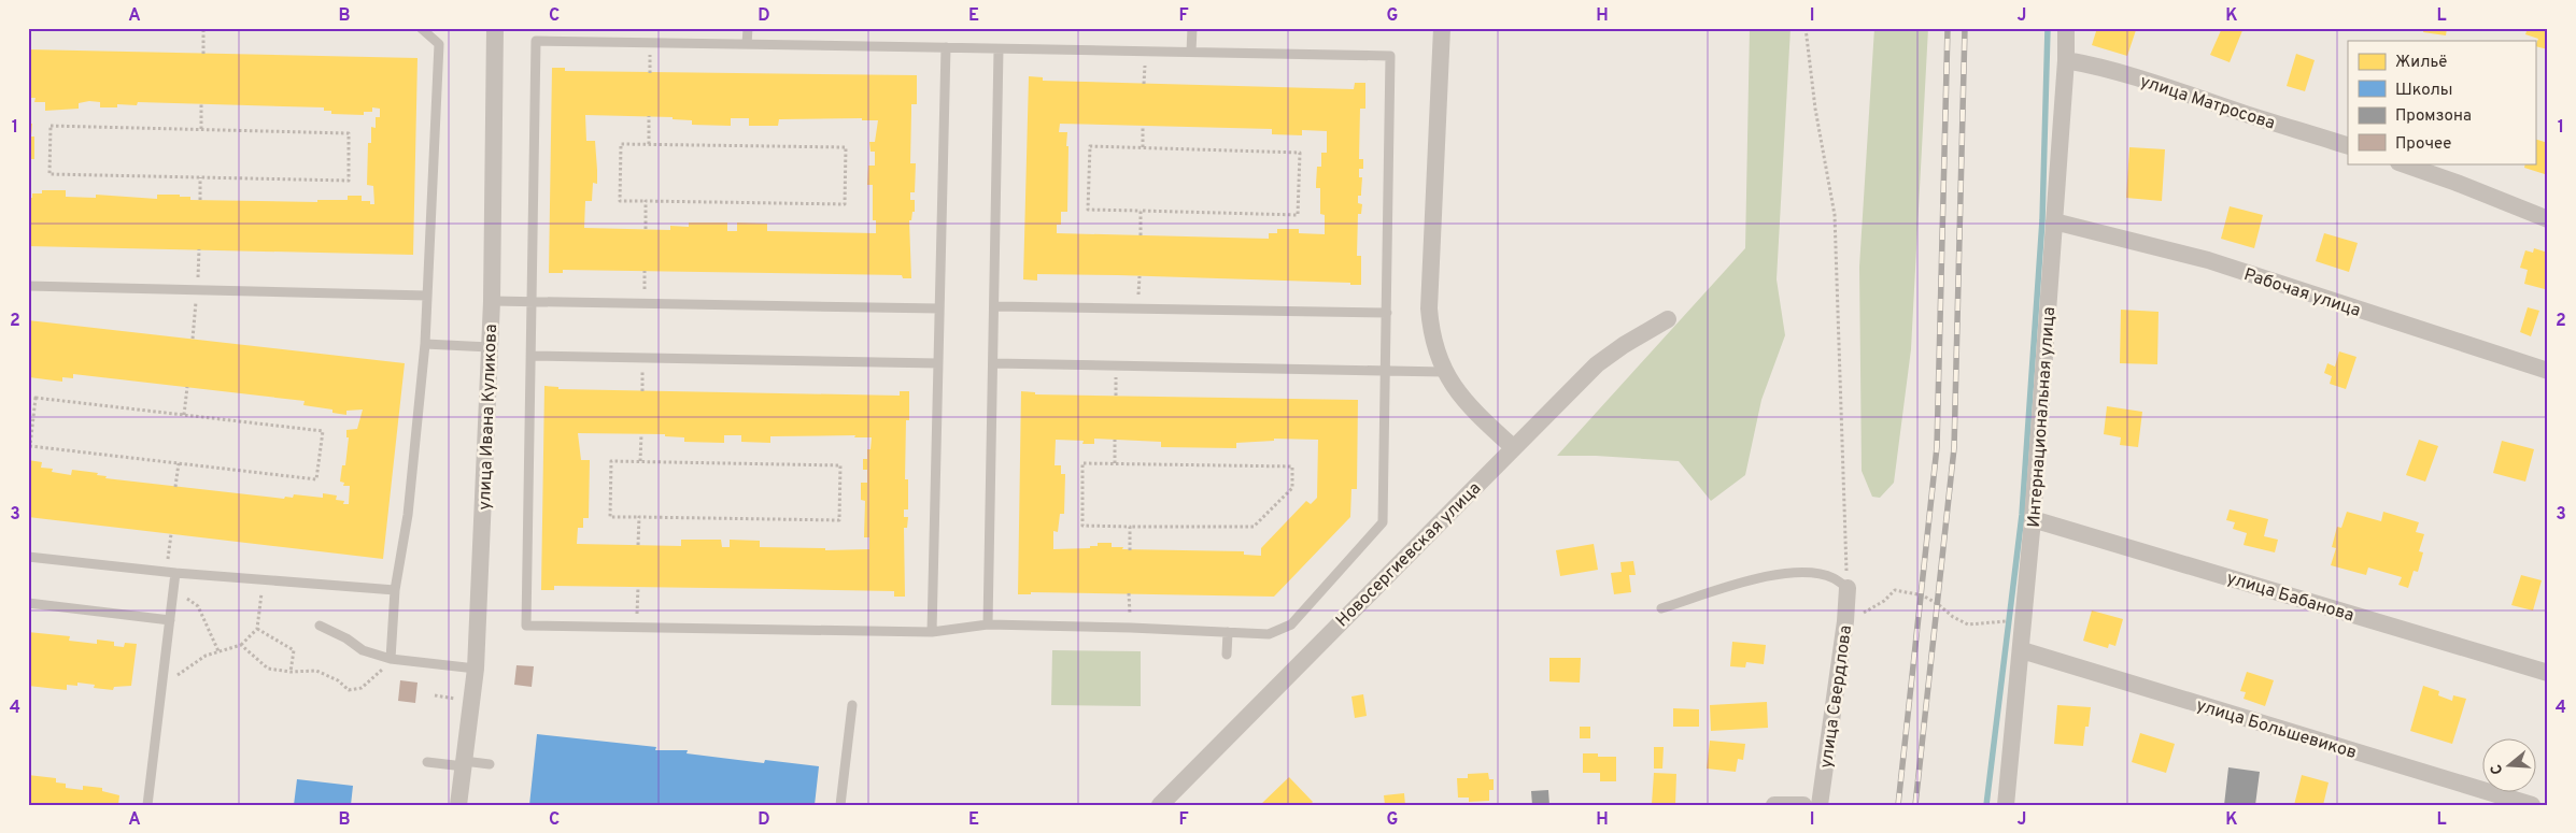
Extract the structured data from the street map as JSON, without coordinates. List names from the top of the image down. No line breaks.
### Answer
{"streets":{"street":["улица Матросова","Рабочая улица","улица Ивана Куликова","Интернациональная улица","Новосергиевская улица","улица Бабанова","улица Свердлова","улица Большевиков"]},"crossings":[["улица Матросова","Интернациональная улица"],["Рабочая улица","Интернациональная улица"],["Интернациональная улица","улица Бабанова"],["Интернациональная улица","улица Большевиков"]],"legend":["Жильё","Школы","Промзона","Прочее"],"north":"left","grid":{"columns":["A","B","C","D","E","F","G","H","I","J","K","L"],"rows":["1","2","3","4"]}}
